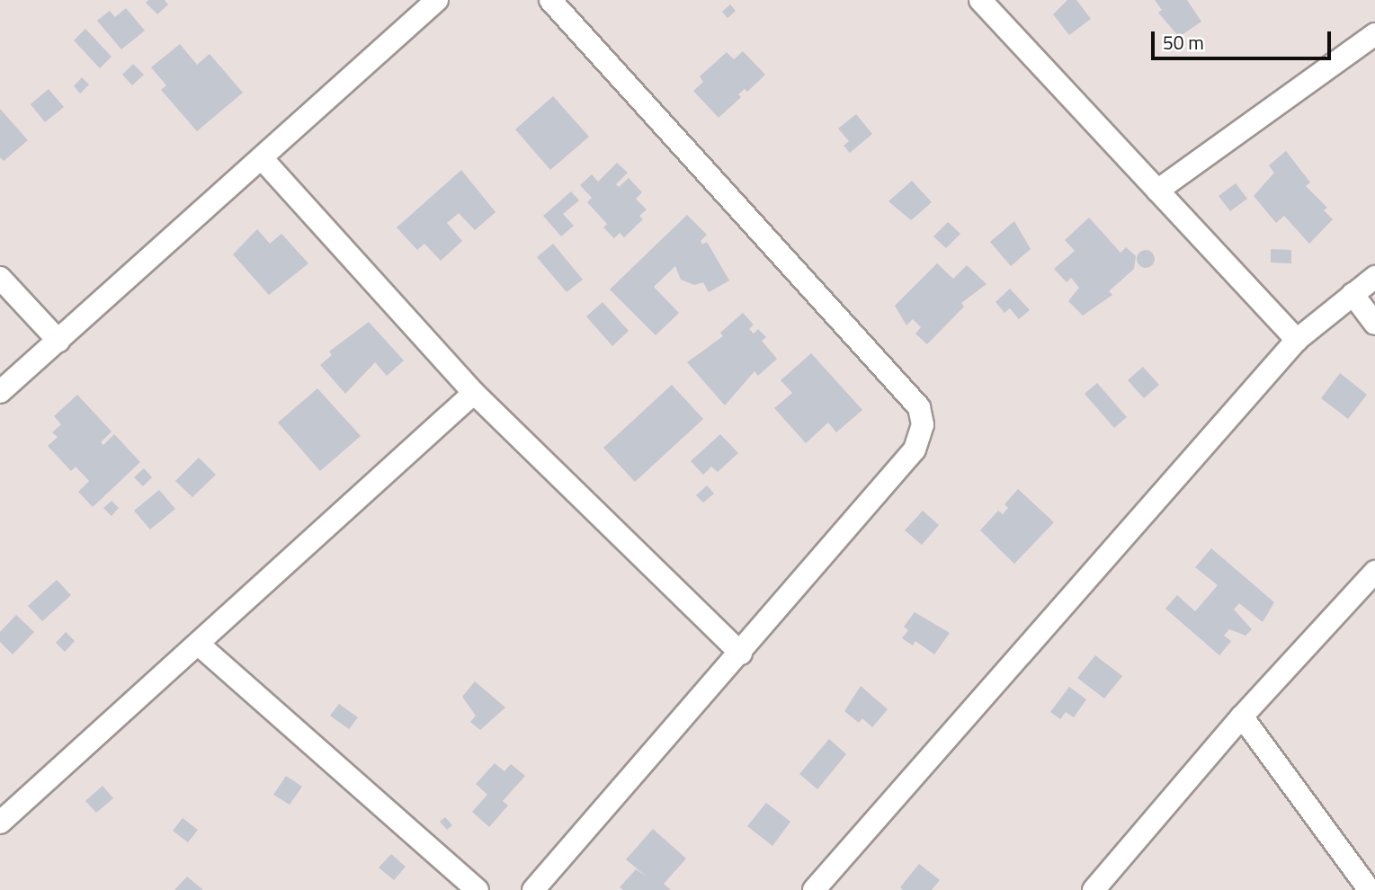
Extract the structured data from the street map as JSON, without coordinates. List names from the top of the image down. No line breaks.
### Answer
{"scale_bar":"50 m"}
